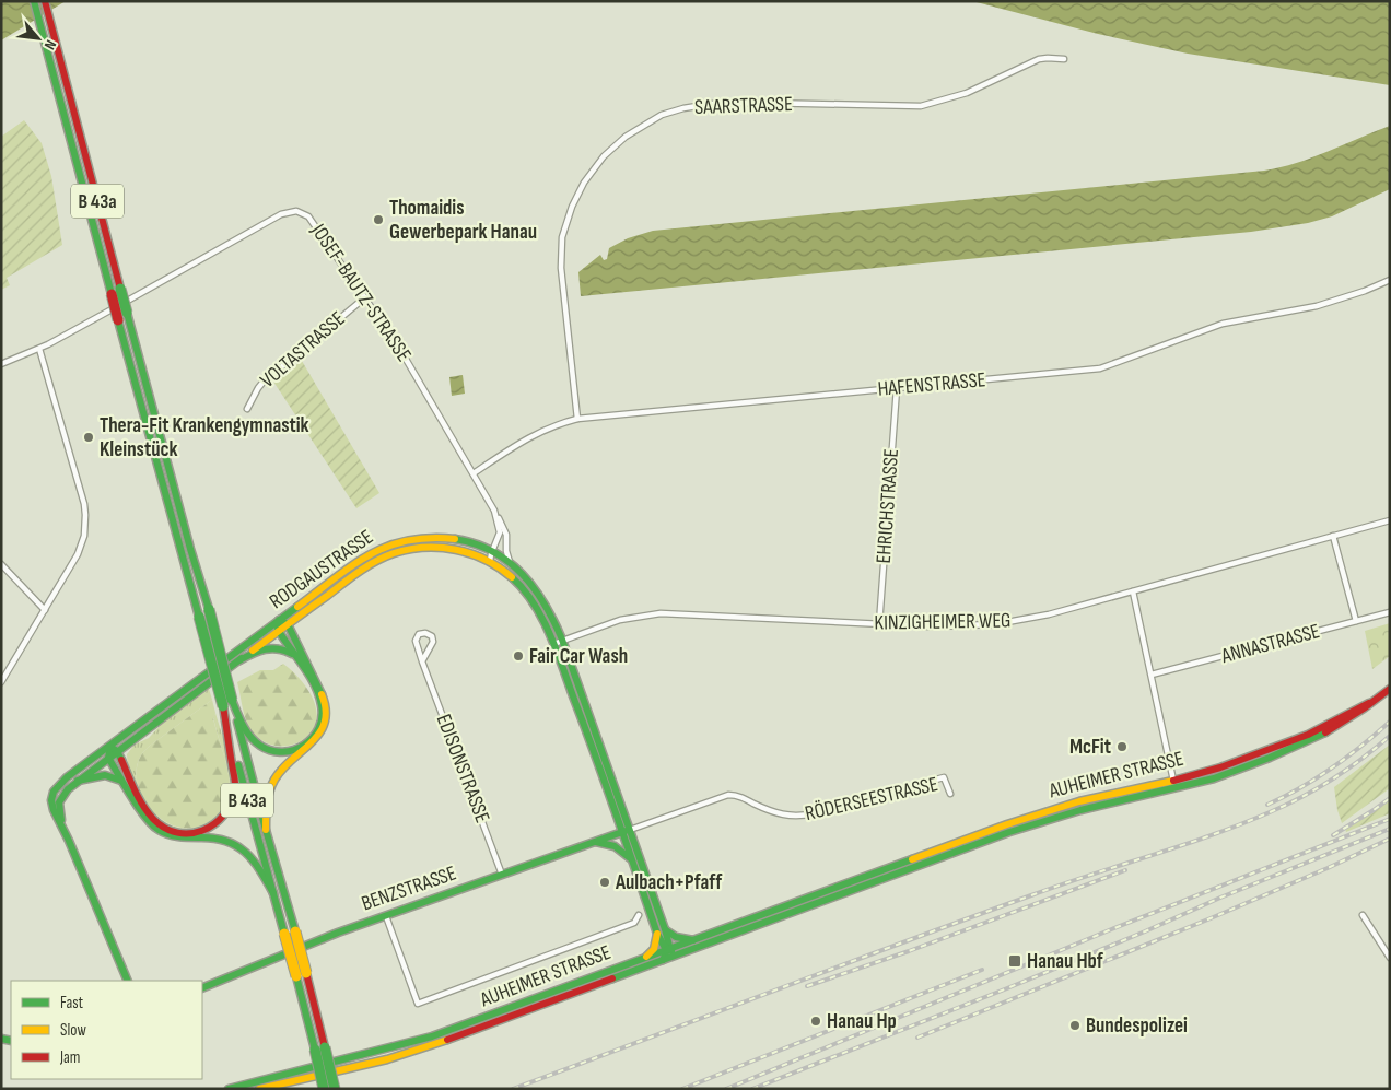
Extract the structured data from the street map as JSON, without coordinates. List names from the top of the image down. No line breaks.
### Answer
{"streets":{"main road":["B 43a","RODGAUSTRASSE","AUHEIMER STRASSE","BENZSTRASSE"],"street":["SAARSTRASSE","JOSEF-BAUTZ-STRASSE","VOLTASTRASSE","HAFENSTRASSE","EHRICHSTRASSE","KINZIGHEIMER WEG","ANNASTRASSE","EDISONSTRASSE","RÖDERSEESTRASSE"]},"crossings":[["SAARSTRASSE","HAFENSTRASSE"],["JOSEF-BAUTZ-STRASSE","VOLTASTRASSE"],["JOSEF-BAUTZ-STRASSE","HAFENSTRASSE"],["JOSEF-BAUTZ-STRASSE","RODGAUSTRASSE"],["HAFENSTRASSE","EHRICHSTRASSE"],["EHRICHSTRASSE","KINZIGHEIMER WEG"],["RODGAUSTRASSE","KINZIGHEIMER WEG"],["RODGAUSTRASSE","AUHEIMER STRASSE"],["RODGAUSTRASSE","RÖDERSEESTRASSE"],["RODGAUSTRASSE","BENZSTRASSE"],["EDISONSTRASSE","BENZSTRASSE"],["RÖDERSEESTRASSE","BENZSTRASSE"]],"places":{"other":["Thomaidis Gewerbepark Hanau","Thera-Fit Krankengymnastik Kleinstück","Fair Car Wash","McFit","Aulbach+Pfaff","Hanau Hp","Bundespolizei"],"transit":["Hanau Hbf"]},"legend":["Fast","Slow","Jam"],"north":"bottom right"}
